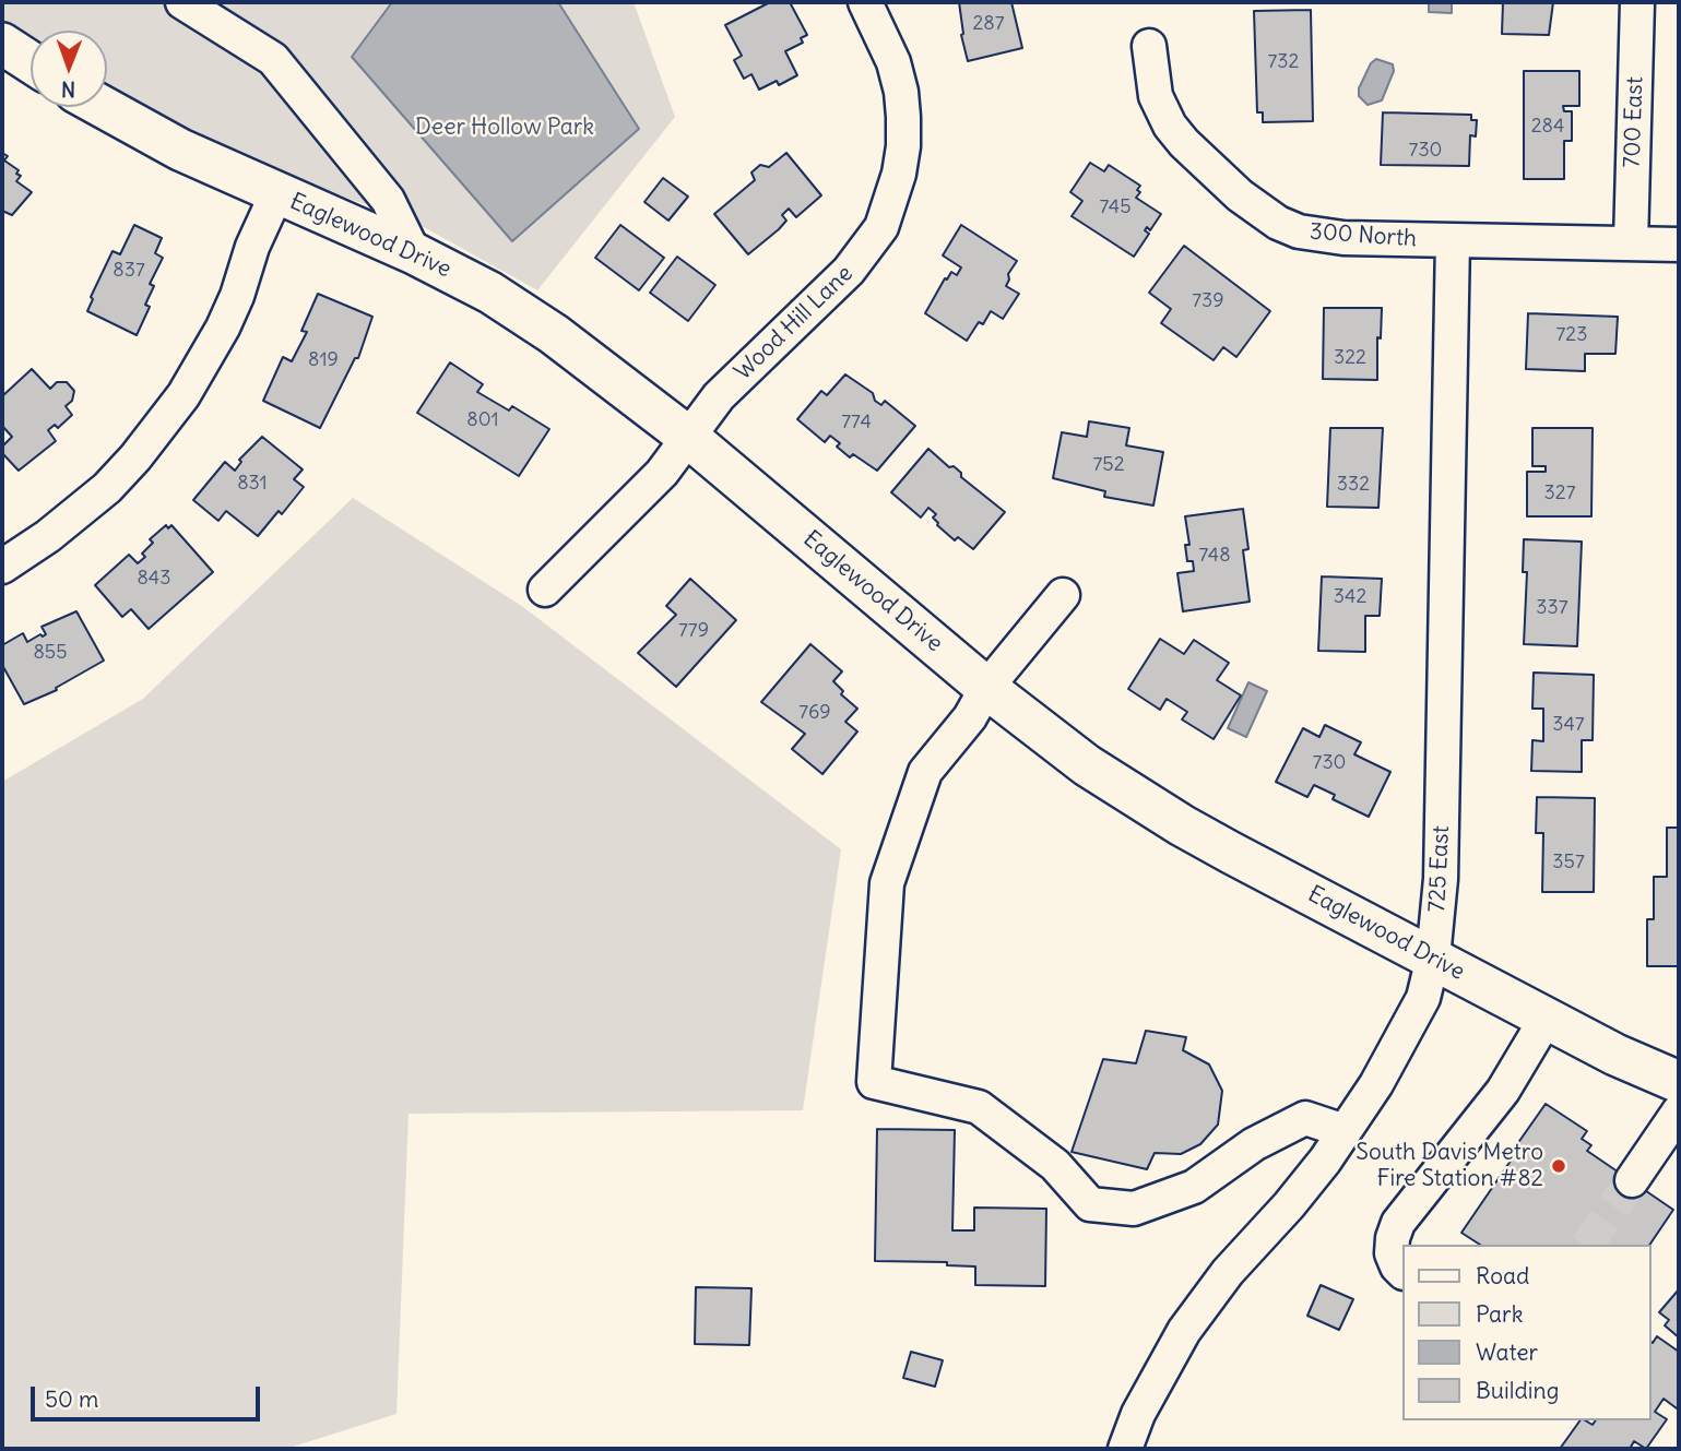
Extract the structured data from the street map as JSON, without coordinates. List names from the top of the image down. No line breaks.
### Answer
{"streets":{"main road":["Eaglewood Drive"],"street":["700 East","300 North","Wood Hill Lane","725 East"]},"crossings":[["700 East","300 North"],["Eaglewood Drive","Wood Hill Lane"],["Eaglewood Drive","725 East"],["300 North","725 East"]],"parks":["Deer Hollow Park"],"places":["South Davis Metro Fire Station #82"],"house_numbers":["287","732","284","730","745","837","739","723","322","819","801","774","752","831","332","327","748","843","342","337","779","855","769","347","730","357"],"legend":["Road","Park","Water","Building"],"scale_bar":"50 m","north":"bottom"}
